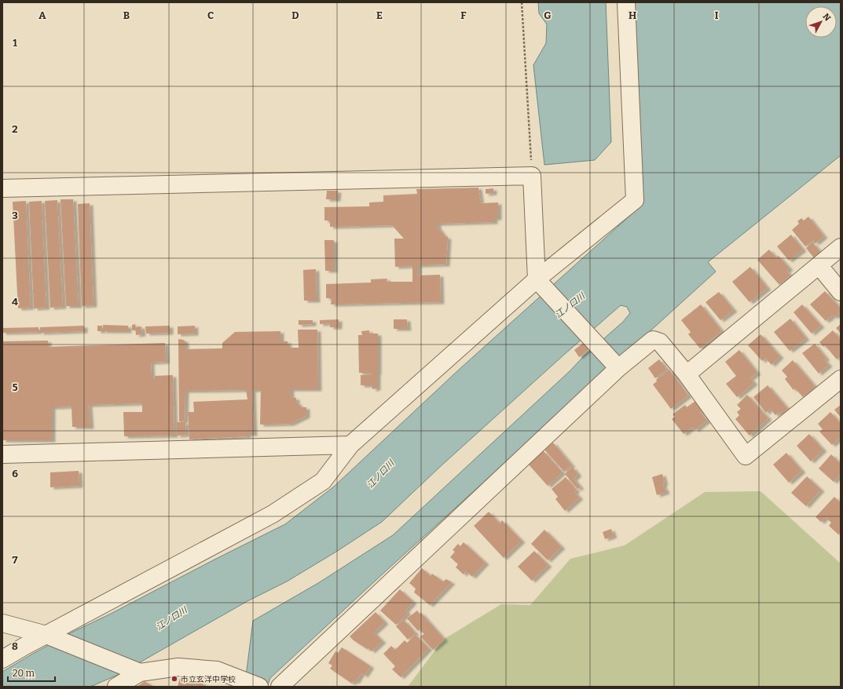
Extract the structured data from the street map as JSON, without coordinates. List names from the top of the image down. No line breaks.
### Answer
{"water":["江ノ口川"],"places":["市立玄洋中学校"],"scale_bar":"20 m","north":"top right","grid":{"columns":["A","B","C","D","E","F","G","H","I"],"rows":["1","2","3","4","5","6","7","8"]}}
